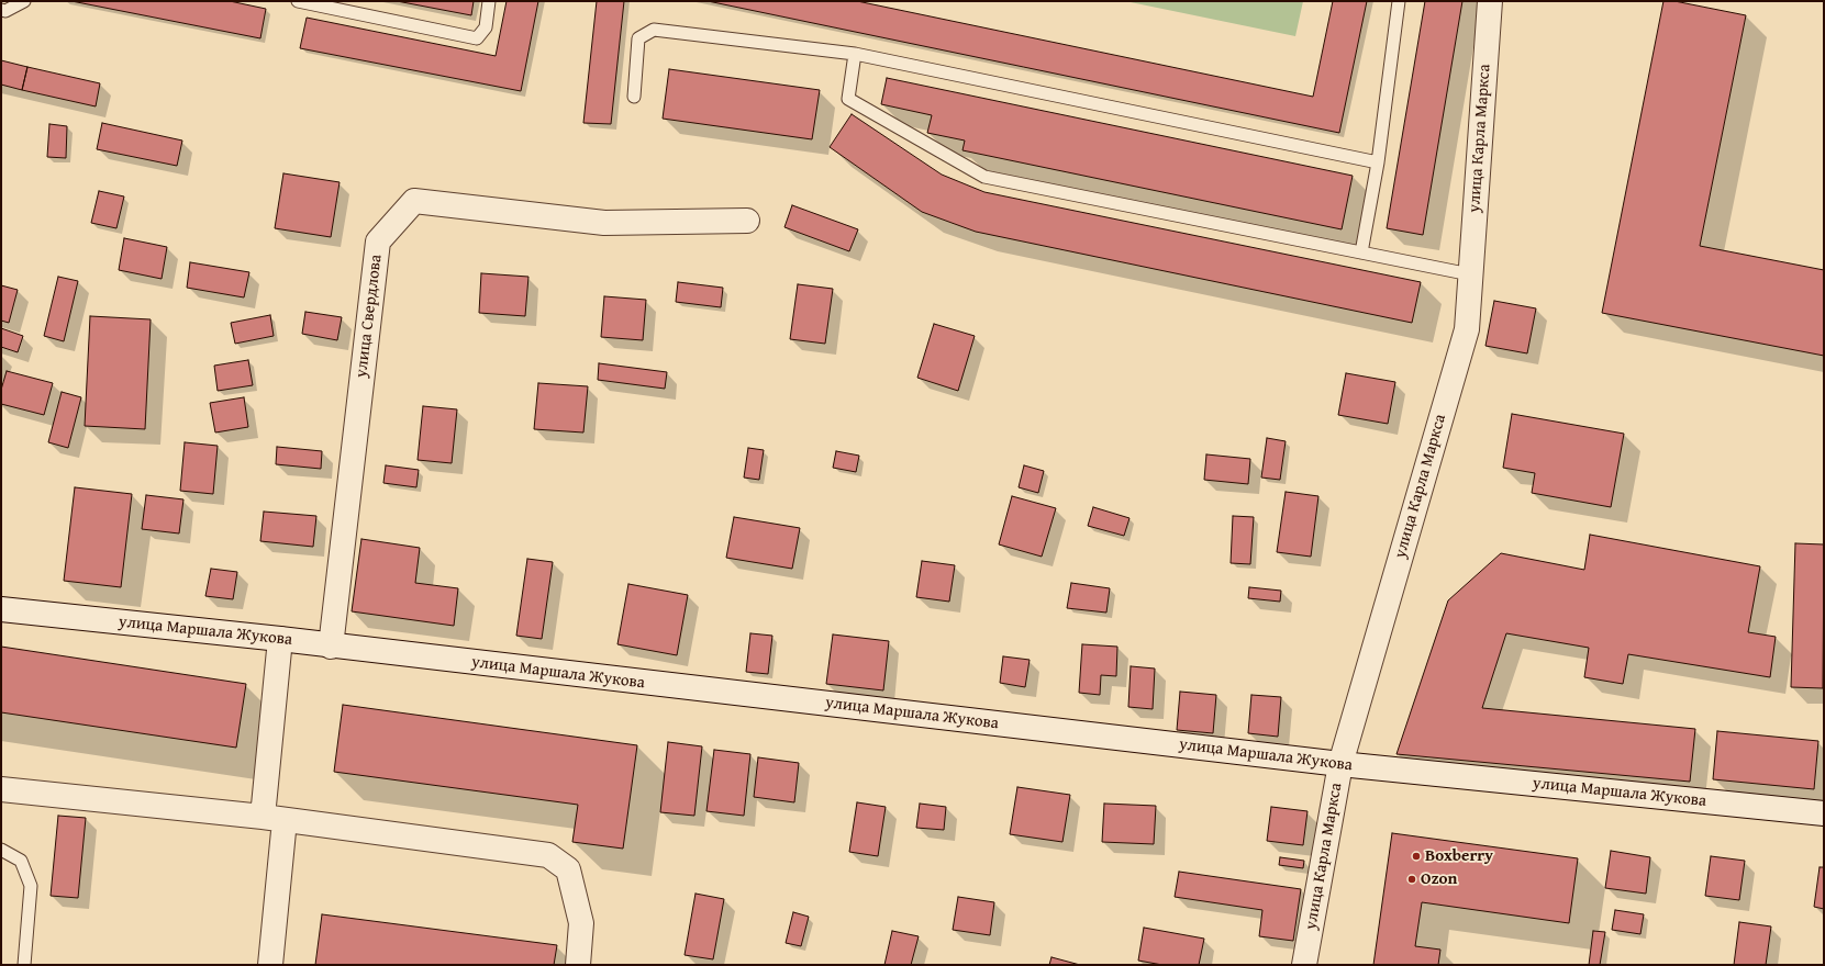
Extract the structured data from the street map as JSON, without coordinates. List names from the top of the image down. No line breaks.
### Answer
{"streets":{"street":["улица Карла Маркса","улица Свердлова","улица Маршала Жукова"]},"crossings":[["улица Карла Маркса","улица Маршала Жукова"],["улица Свердлова","улица Маршала Жукова"]],"places":["Boxberry","Ozon"]}
